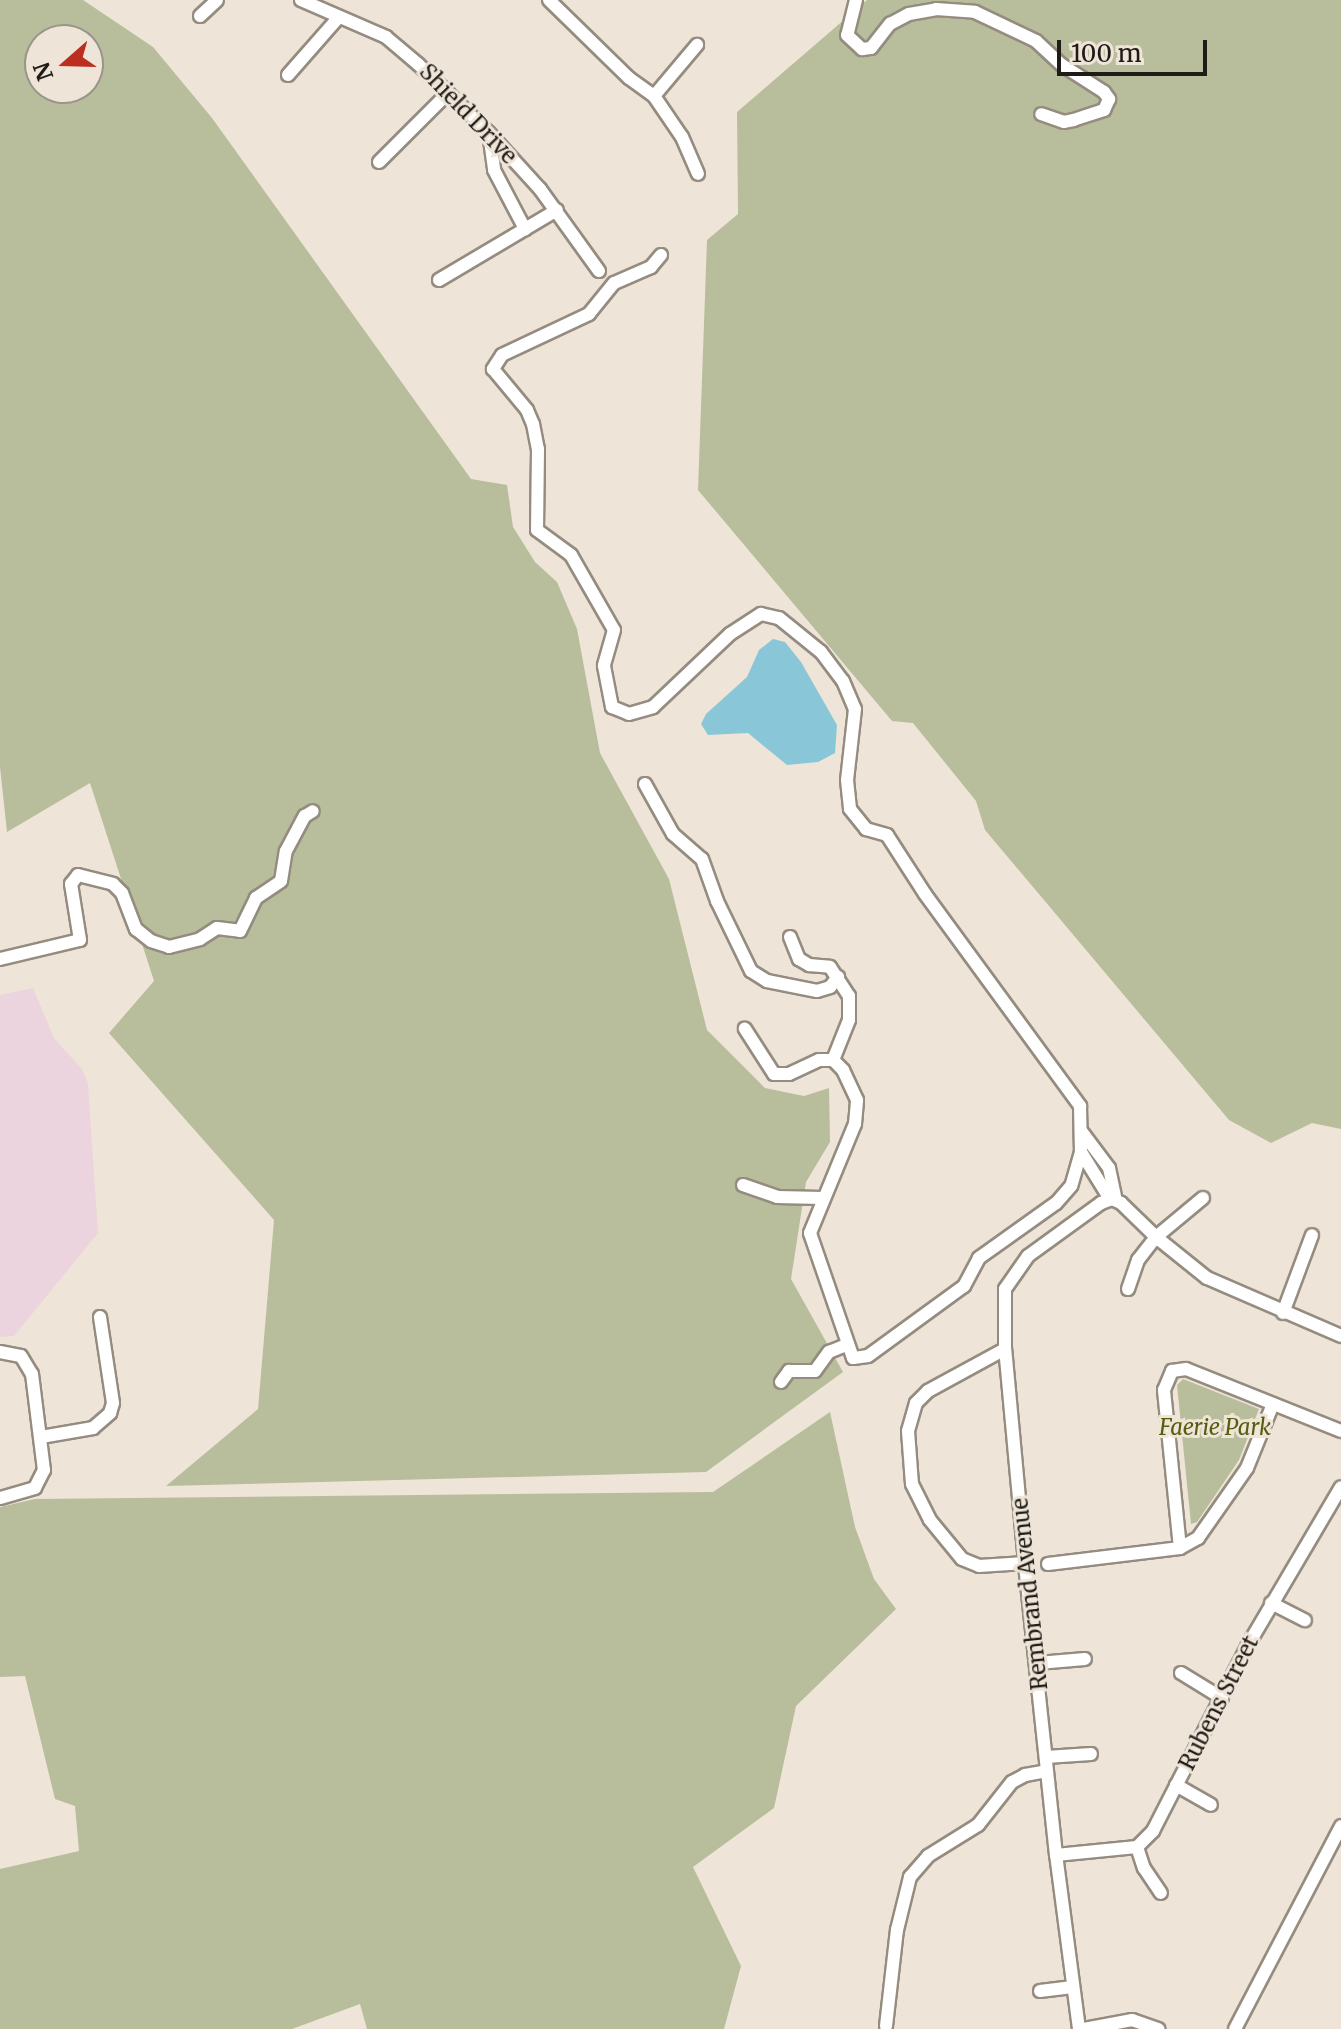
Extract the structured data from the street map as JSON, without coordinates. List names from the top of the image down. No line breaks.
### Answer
{"streets":{"street":["Shield Drive","Rembrand Avenue","Rubens Street"]},"parks":["Faerie Park"],"scale_bar":"100 m","north":"left"}
